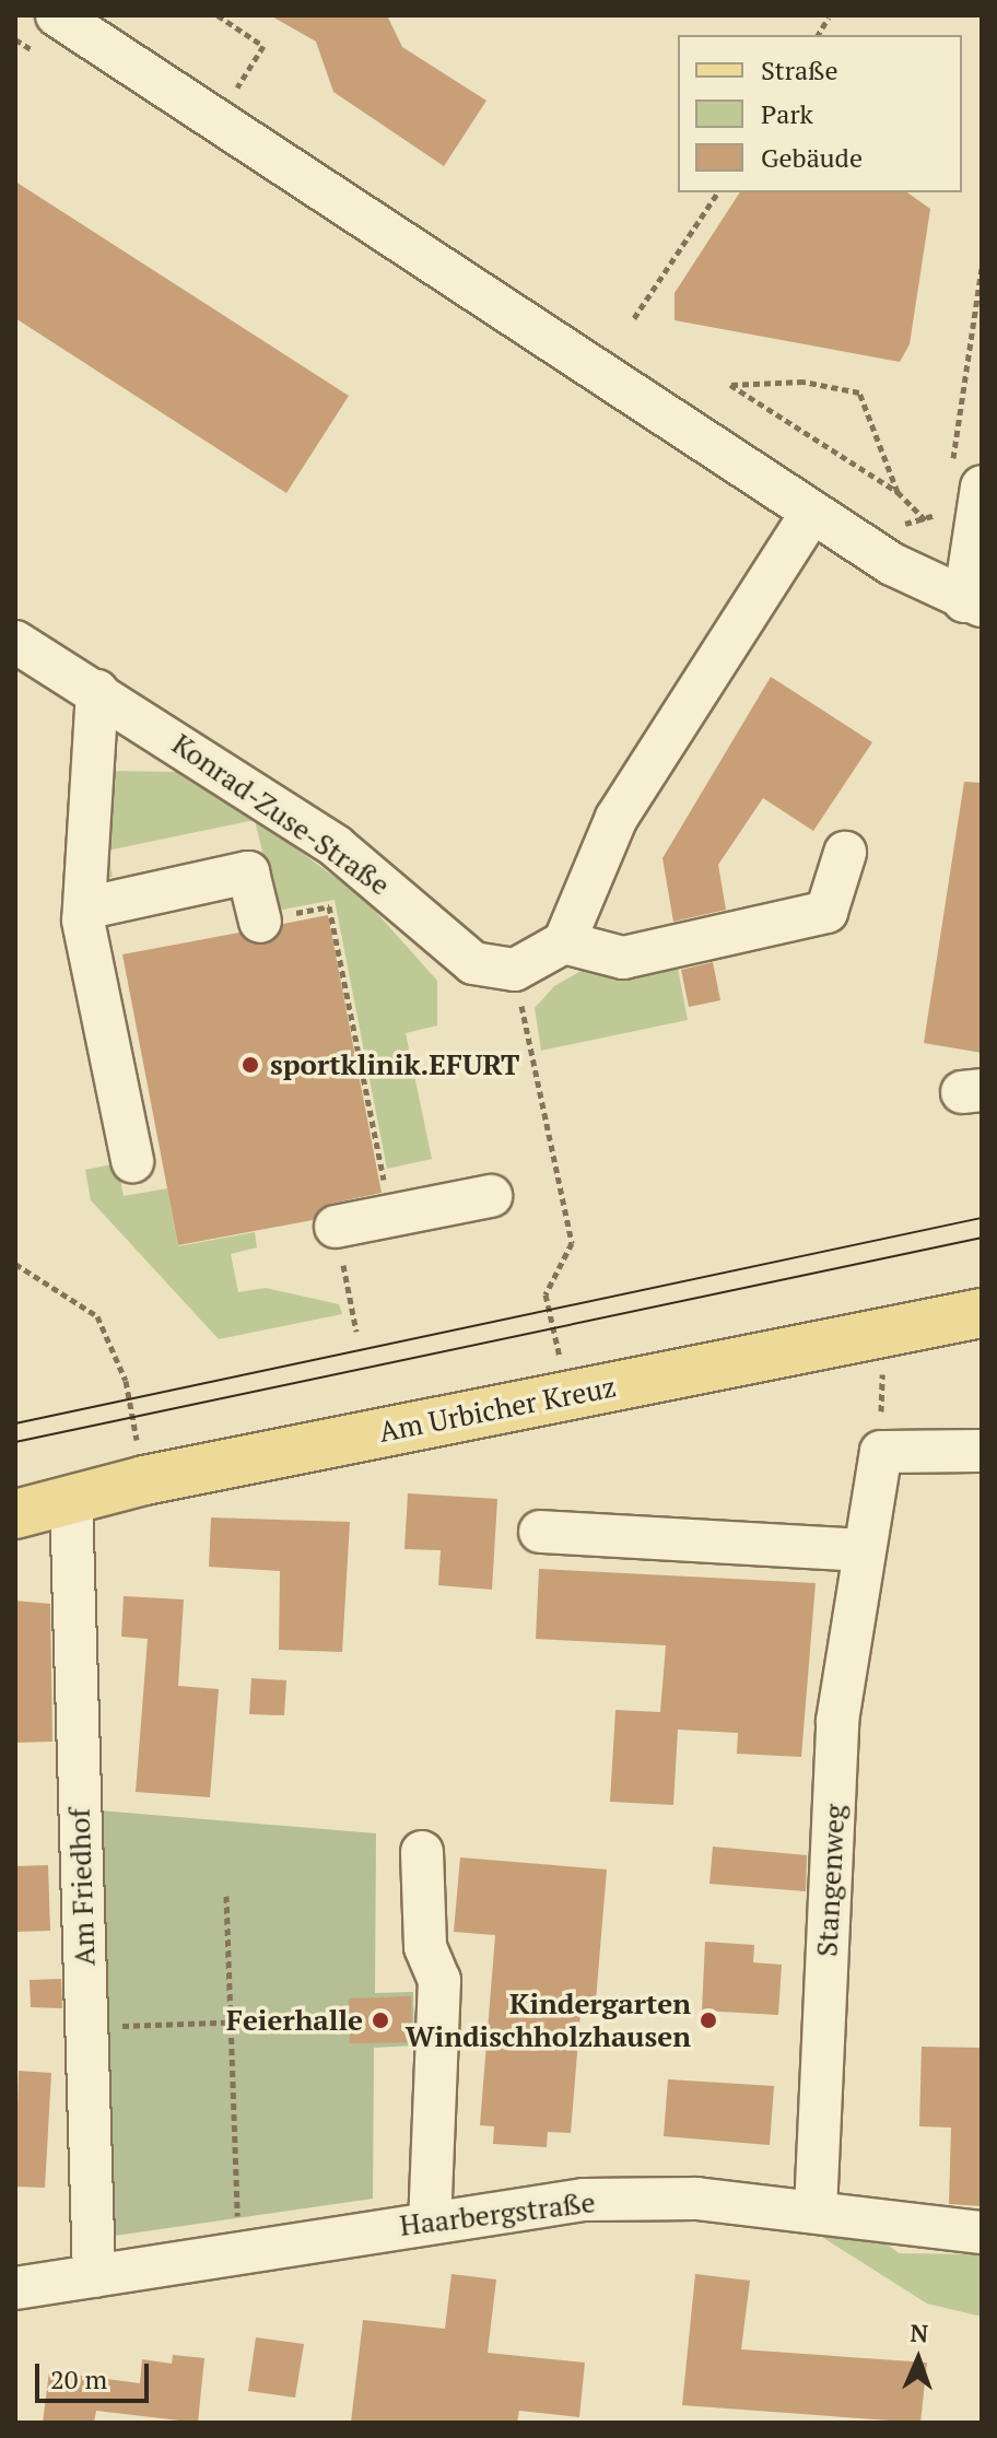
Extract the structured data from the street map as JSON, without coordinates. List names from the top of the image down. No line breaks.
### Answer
{"streets":{"main road":["Am Urbicher Kreuz"],"street":["Konrad-Zuse-Straße","Stangenweg","Am Friedhof","Haarbergstraße"]},"crossings":[["Am Urbicher Kreuz","Am Friedhof"],["Stangenweg","Haarbergstraße"],["Am Friedhof","Haarbergstraße"]],"places":["sportklinik.EFURT","Feierhalle","Kindergarten Windischholzhausen"],"legend":["Straße","Park","Gebäude"],"scale_bar":"20 m","north":"top"}
